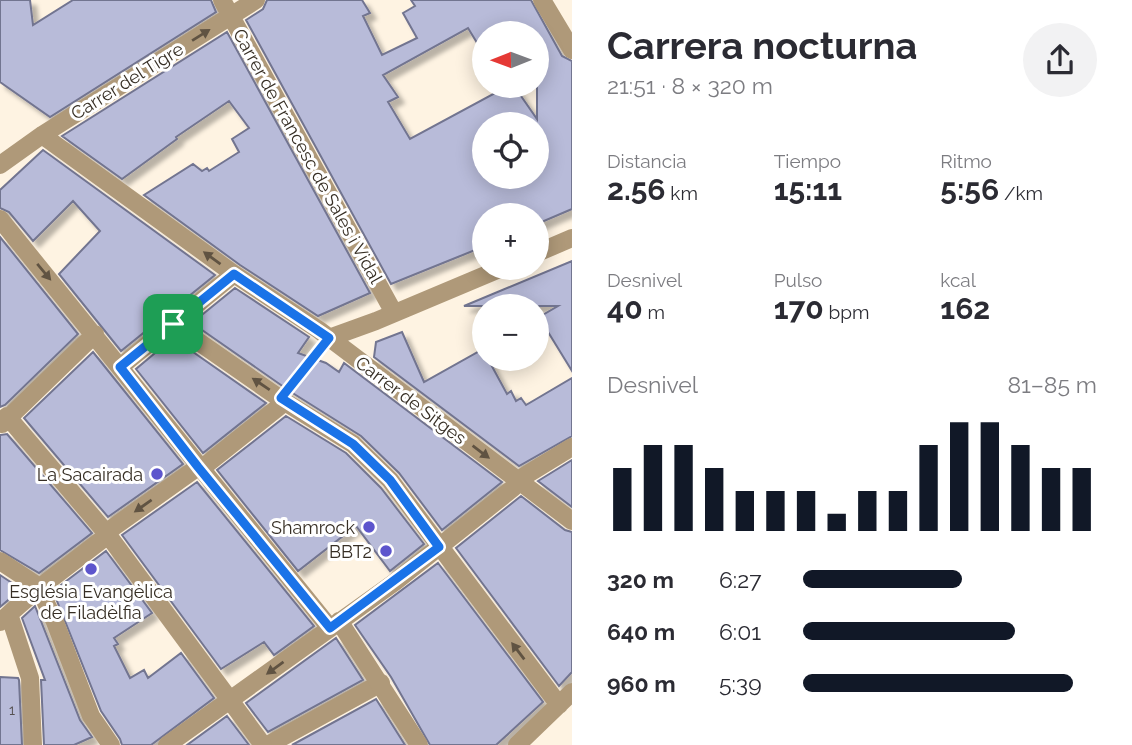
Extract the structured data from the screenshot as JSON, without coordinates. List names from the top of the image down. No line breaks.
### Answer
{"streets":{"street":["Carrer del Tigre","Carrer de Francesc de Sales i Vidal","Carrer de Sitges"]},"crossings":[["Carrer del Tigre","Carrer de Francesc de Sales i Vidal"],["Carrer del Tigre","Carrer de Sitges"]],"one_way":["Carrer del Tigre"],"places":["La Sacairada","Shamrock","BBT2","Església Evangèlica de Filadèlfia"],"house_numbers":["1"],"north":"left","page":{"heading":["Carrera nocturna","21:51 · 8 × 320 m"],"map_buttons":["+","−"],"stats":[["Distancia","2.56 km"],["Tiempo","15:11"],["Ritmo","5:56 /km"],["Desnivel","40 m"],["Pulso","170 bpm"],["kcal","162"]],"chart":["Desnivel","81–85 m"],"list":[{"name":"320 m","note":"6:27"},{"name":"640 m","note":"6:01"},{"name":"960 m","note":"5:39"}]}}
